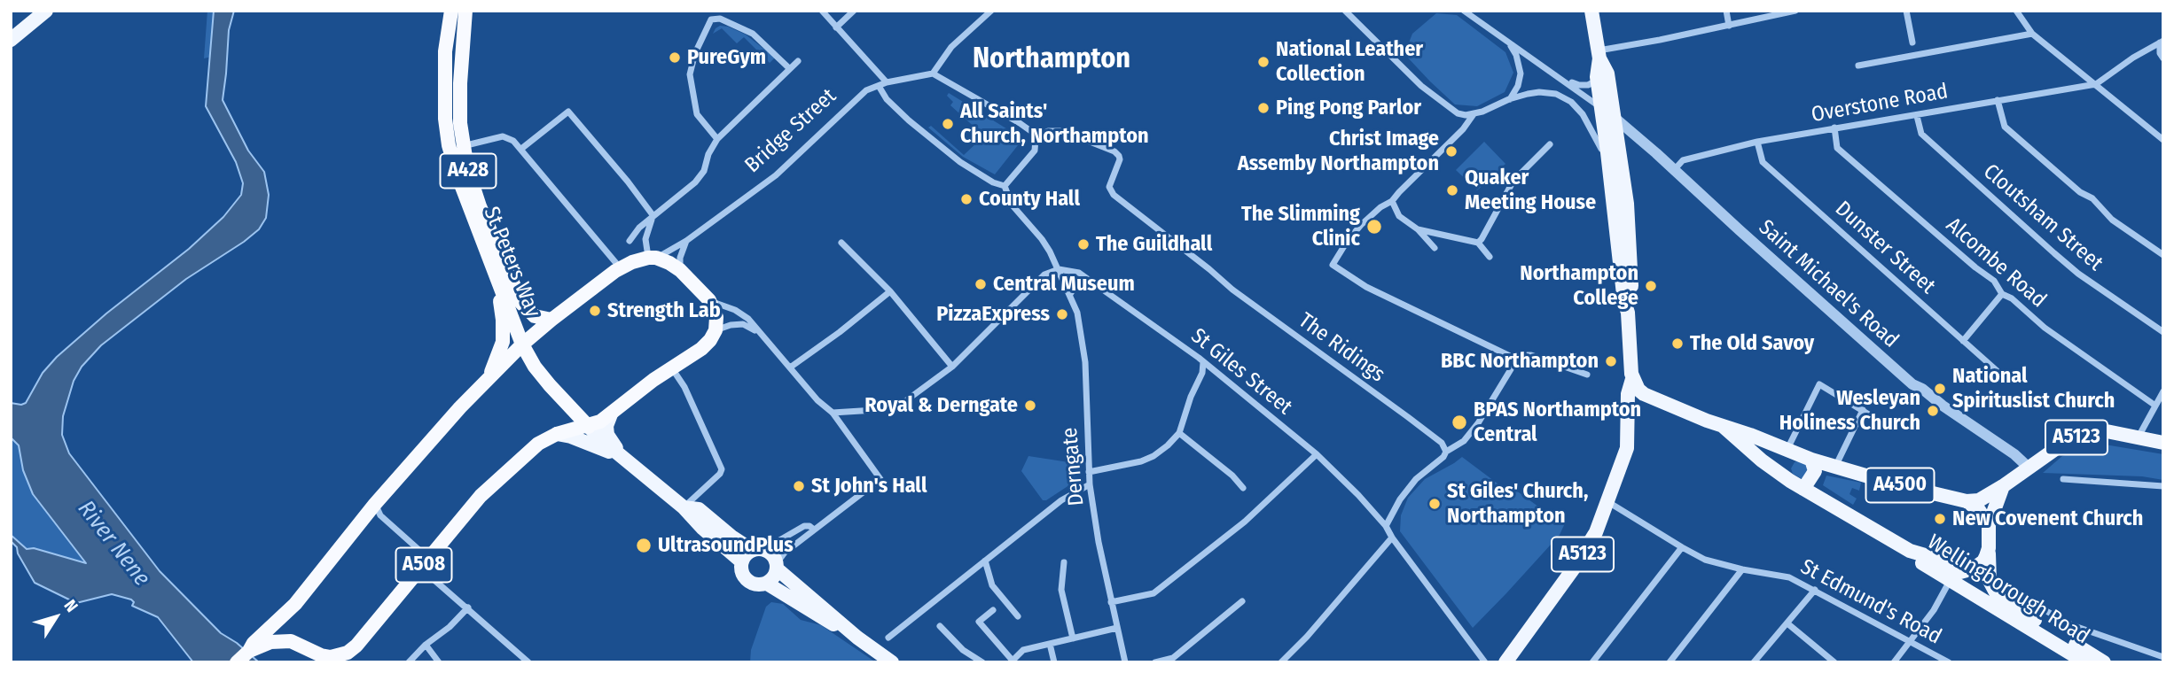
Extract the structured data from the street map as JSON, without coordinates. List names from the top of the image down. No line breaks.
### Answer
{"streets":{"highway":["Bridge Street","A428","St Peters Way","A508"],"main road":["A5123","A4500","Wellingborough Road"],"street":["Overstone Road","Cloutsham Street","Dunster Street","Alcombe Road","Saint Michael's Road","The Ridings","St Giles Street","Derngate","St Edmund's Road"]},"crossings":[["Overstone Road","Cloutsham Street"],["Overstone Road","Dunster Street"],["Overstone Road","Alcombe Road"],["Overstone Road","Saint Michael's Road"],["Bridge Street","A428"],["Bridge Street","St Peters Way"],["A428","St Peters Way"],["A428","A508"],["Saint Michael's Road","A5123"],["St Giles Street","Derngate"],["A5123","A4500"],["A5123","Wellingborough Road"],["A5123","St Edmund's Road"],["A4500","Wellingborough Road"]],"districts":["Northampton"],"water":["River Nene"],"places":["PureGym","National Leather Collection","Ping Pong Parlor","All Saints' Church, Northampton","Christ Image Assemby Northampton","Quaker Meeting House","County Hall","The Slimming Clinic","The Guildhall","Central Museum","Northampton College","Strength Lab","PizzaExpress","The Old Savoy","BBC Northampton","National Spirituslist Church","Royal & Derngate","Wesleyan Holiness Church","BPAS Northampton Central","St John's Hall","St Giles' Church, Northampton","New Covenent Church","UltrasoundPlus"],"north":"top right"}
